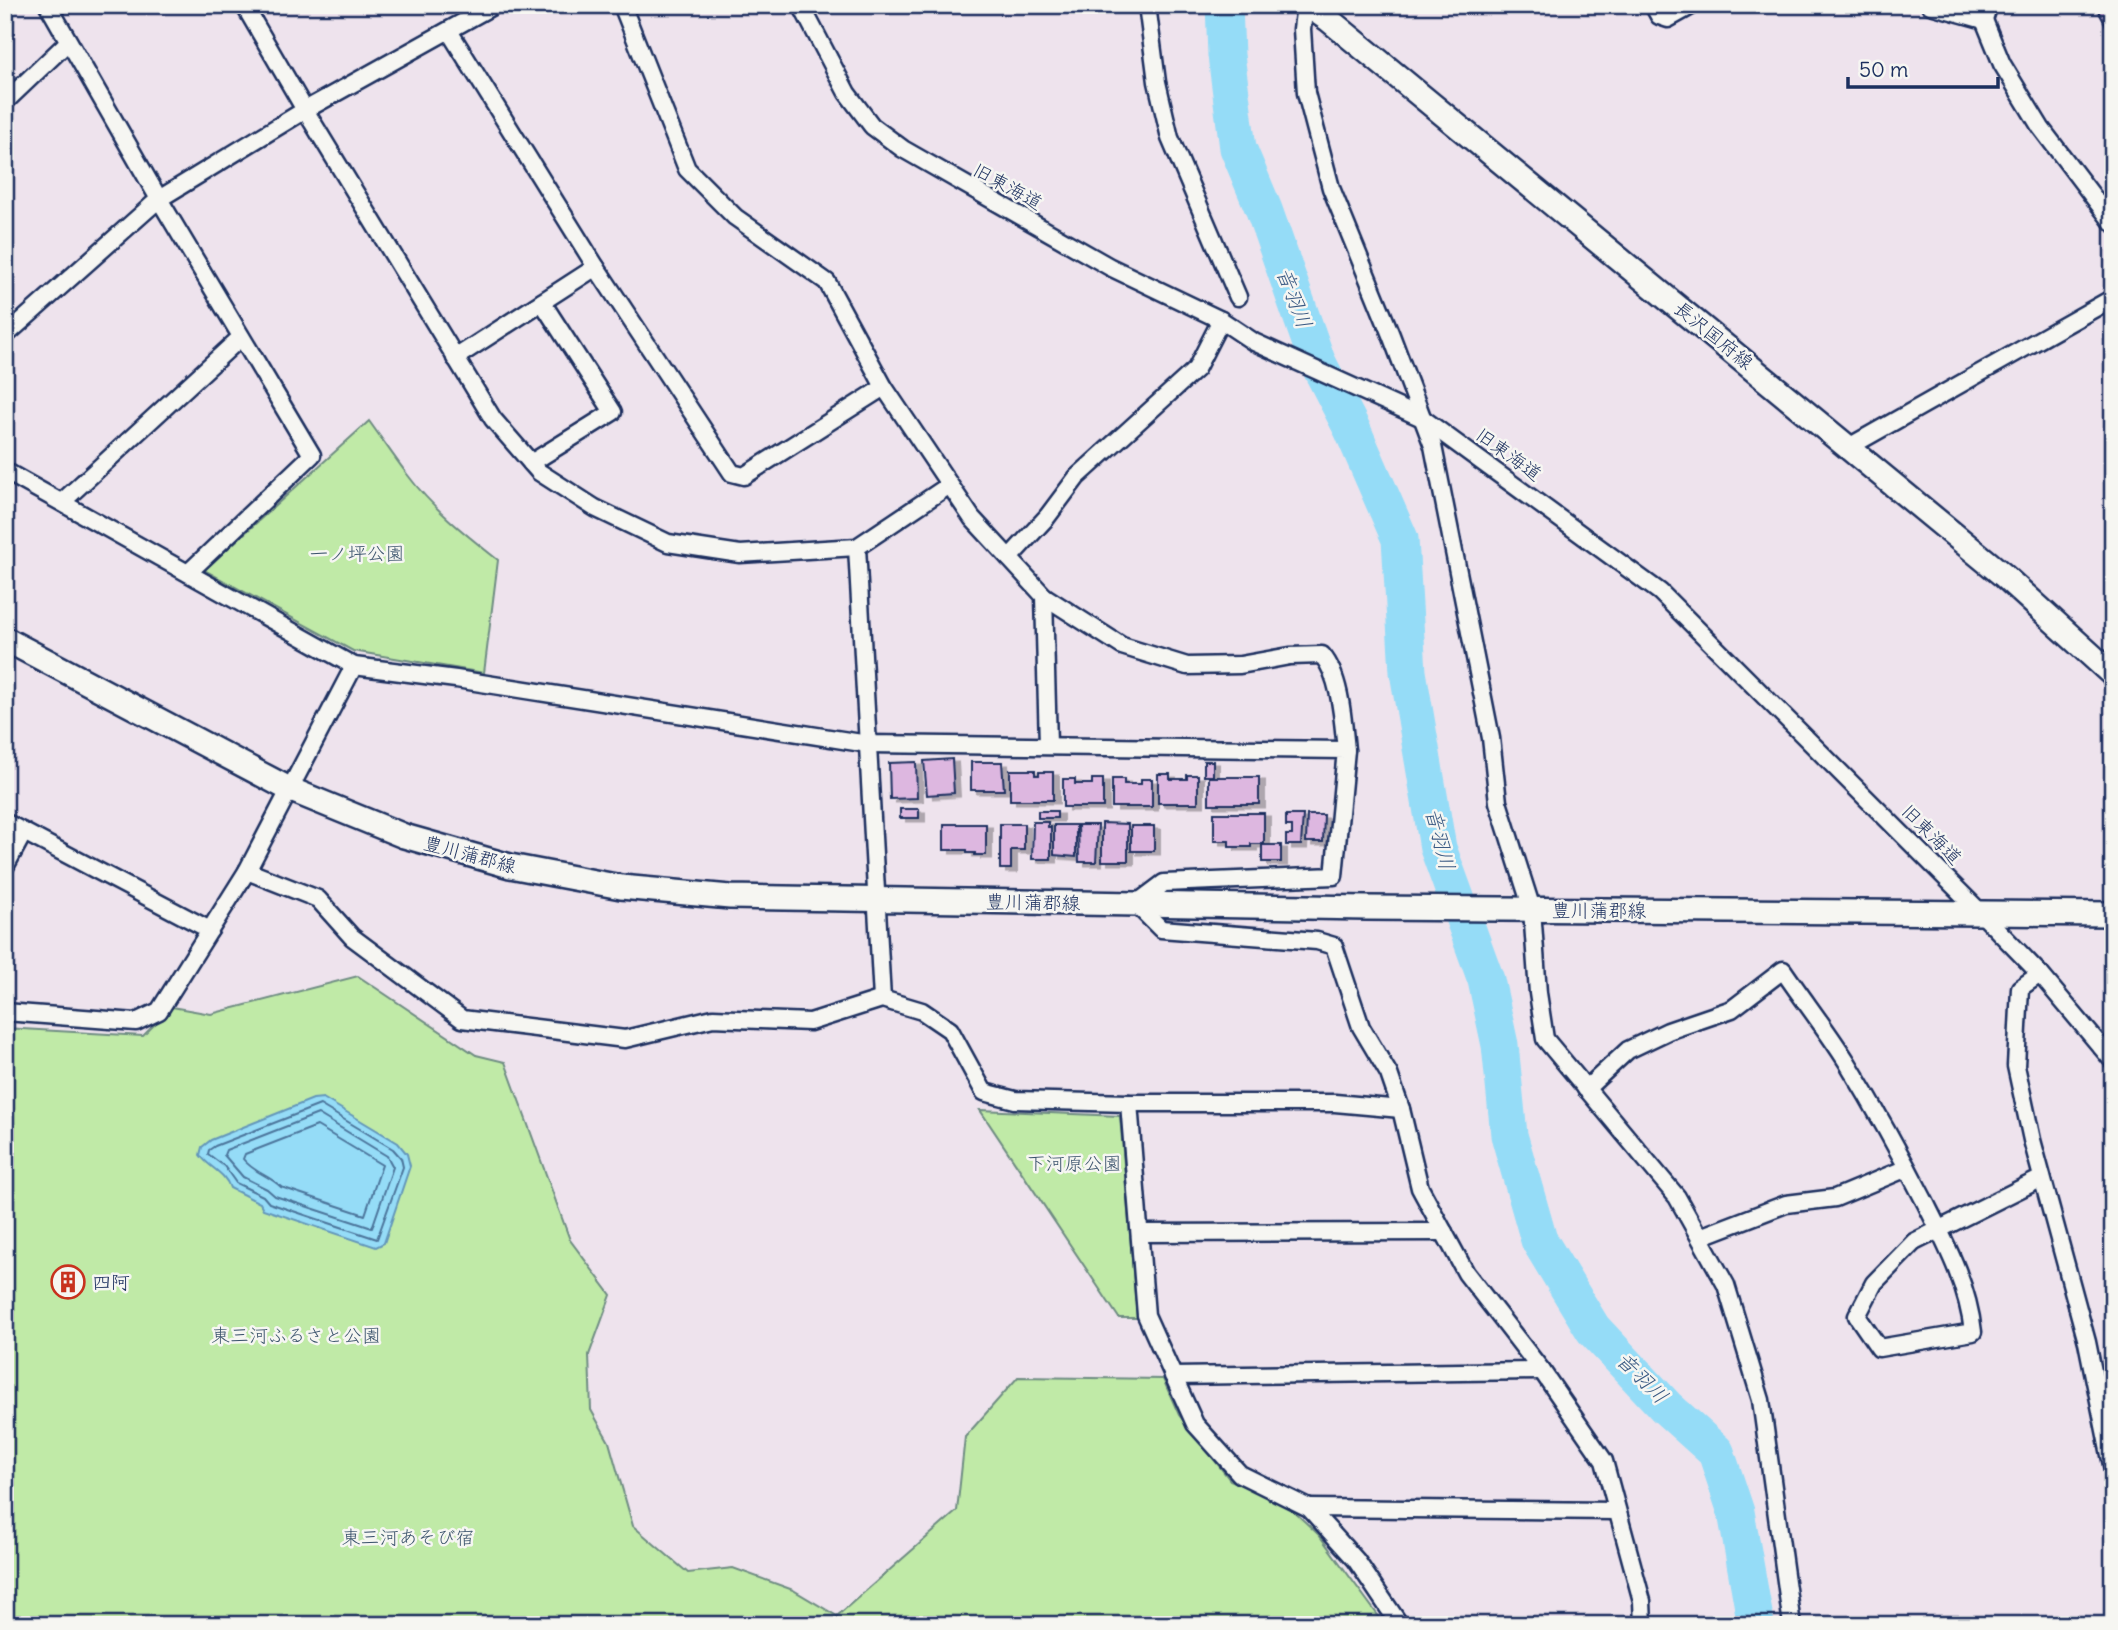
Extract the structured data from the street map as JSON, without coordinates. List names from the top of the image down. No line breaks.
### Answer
{"streets":{"main road":["長沢国府線","豊川蒲郡線"],"street":["旧東海道"]},"crossings":[["旧東海道","豊川蒲郡線"]],"water":["音羽川"],"parks":["一ノ坪公園","下河原公園","東三河ふるさと公園","東三河あそび宿"],"places":{"building":["四阿"]},"scale_bar":"50 m"}
